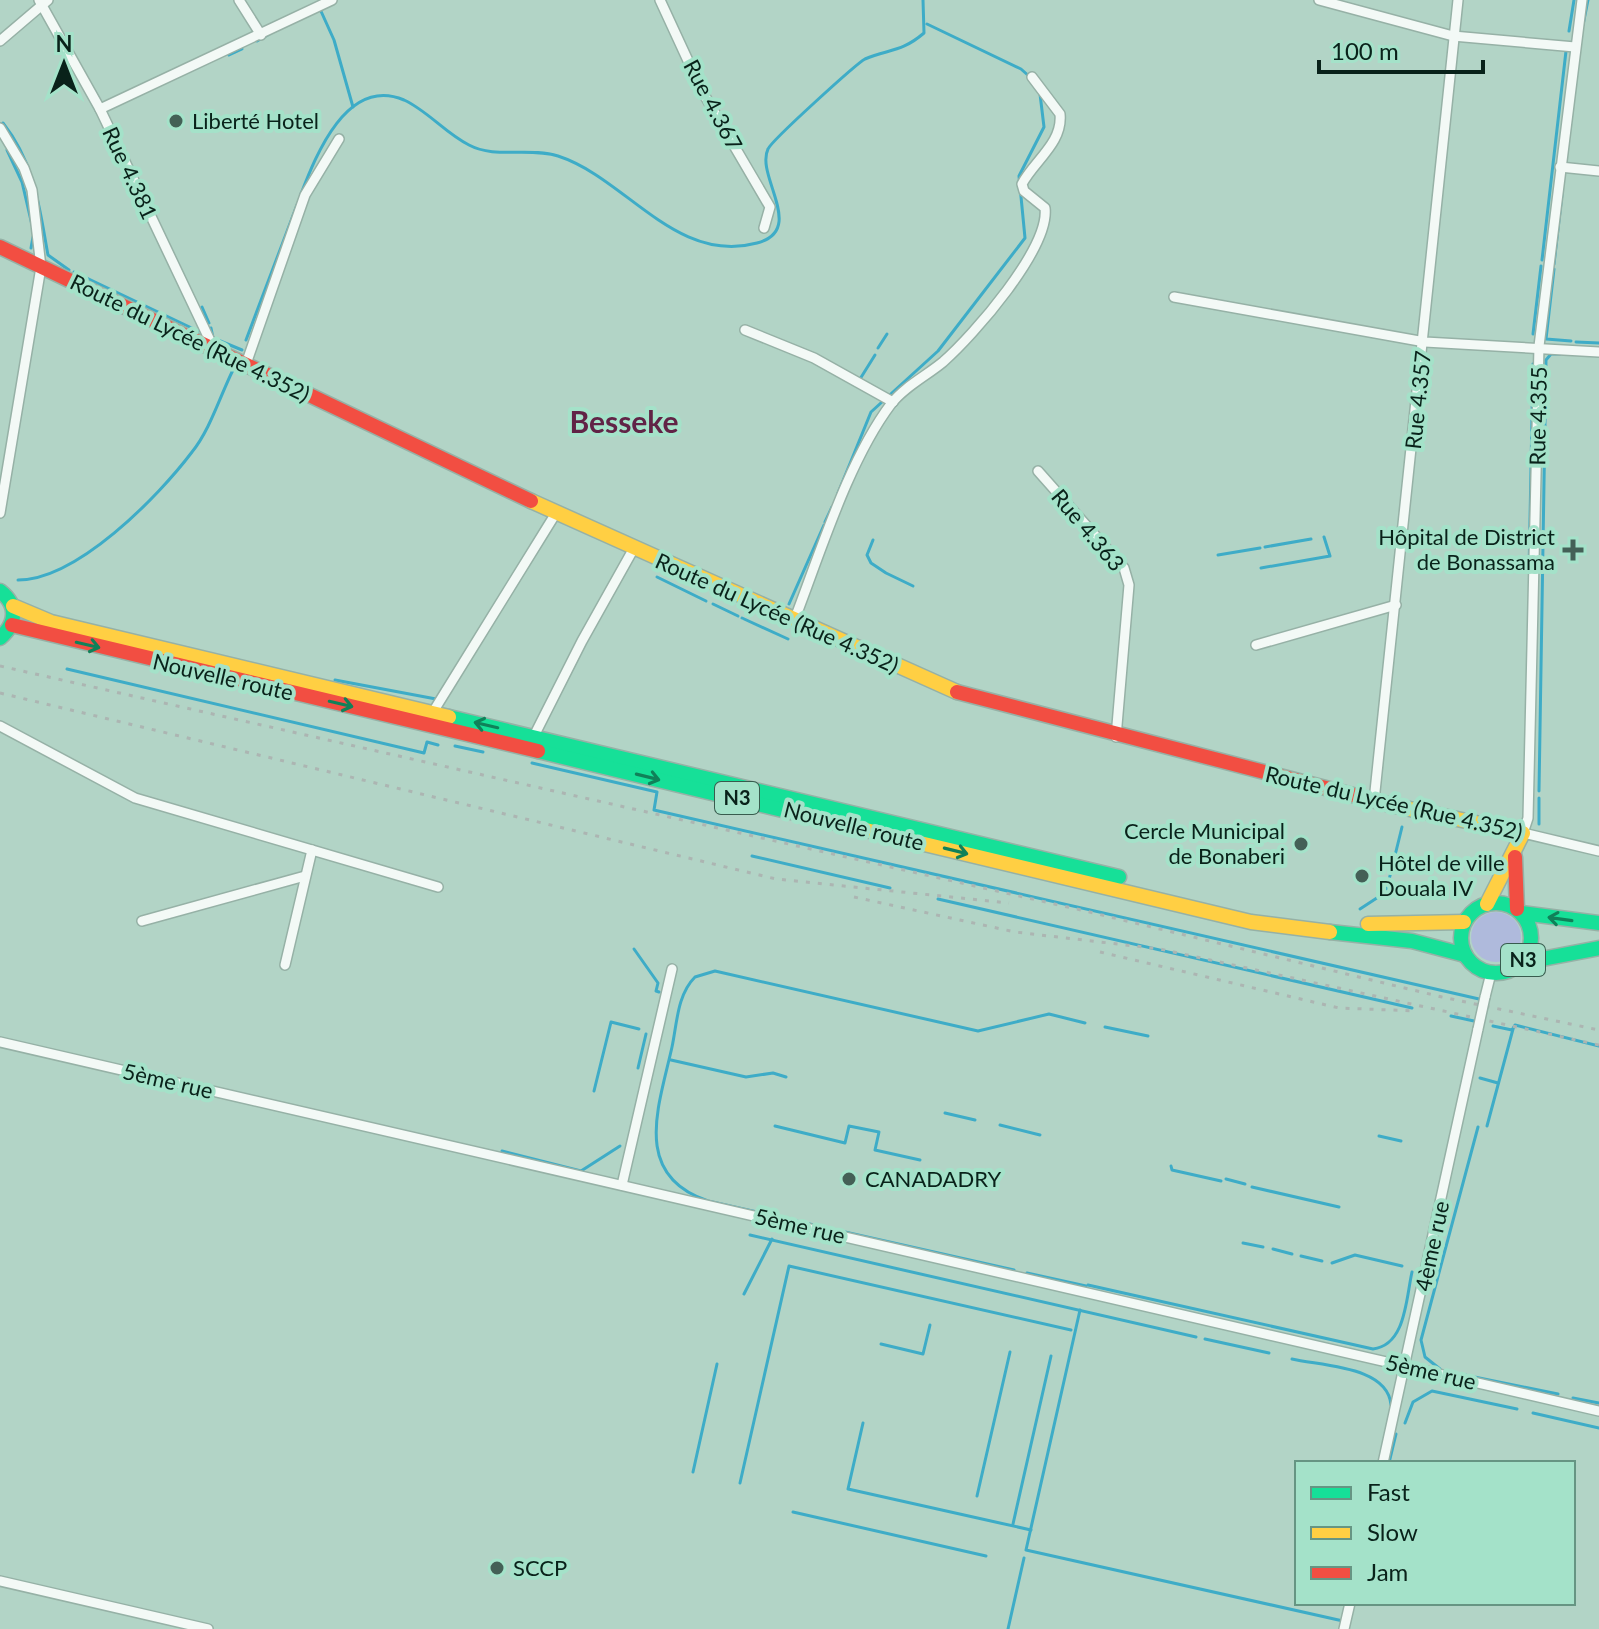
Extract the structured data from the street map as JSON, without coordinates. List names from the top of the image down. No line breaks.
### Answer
{"streets":{"main road":["Route du Lycée (Rue 4.352)","Nouvelle route","N3"],"street":["Rue 4.367","Rue 4.381","Rue 4.357","Rue 4.355","Rue 4.363","5ème rue","4ème rue"]},"crossings":[["Rue 4.381","Route du Lycée (Rue 4.352)"],["Route du Lycée (Rue 4.352)","Rue 4.357"],["Route du Lycée (Rue 4.352)","Rue 4.355"],["Route du Lycée (Rue 4.352)","Rue 4.363"],["Nouvelle route","N3"],["Nouvelle route","4ème rue"],["N3","4ème rue"],["5ème rue","4ème rue"]],"districts":["Besseke"],"places":{"other":["Liberté Hotel","Cercle Municipal de Bonaberi","Hôtel de ville Douala IV","CANADADRY","SCCP"],"health":["Hôpital de District de Bonassama"]},"legend":["Fast","Slow","Jam"],"scale_bar":"100 m","north":"top"}
